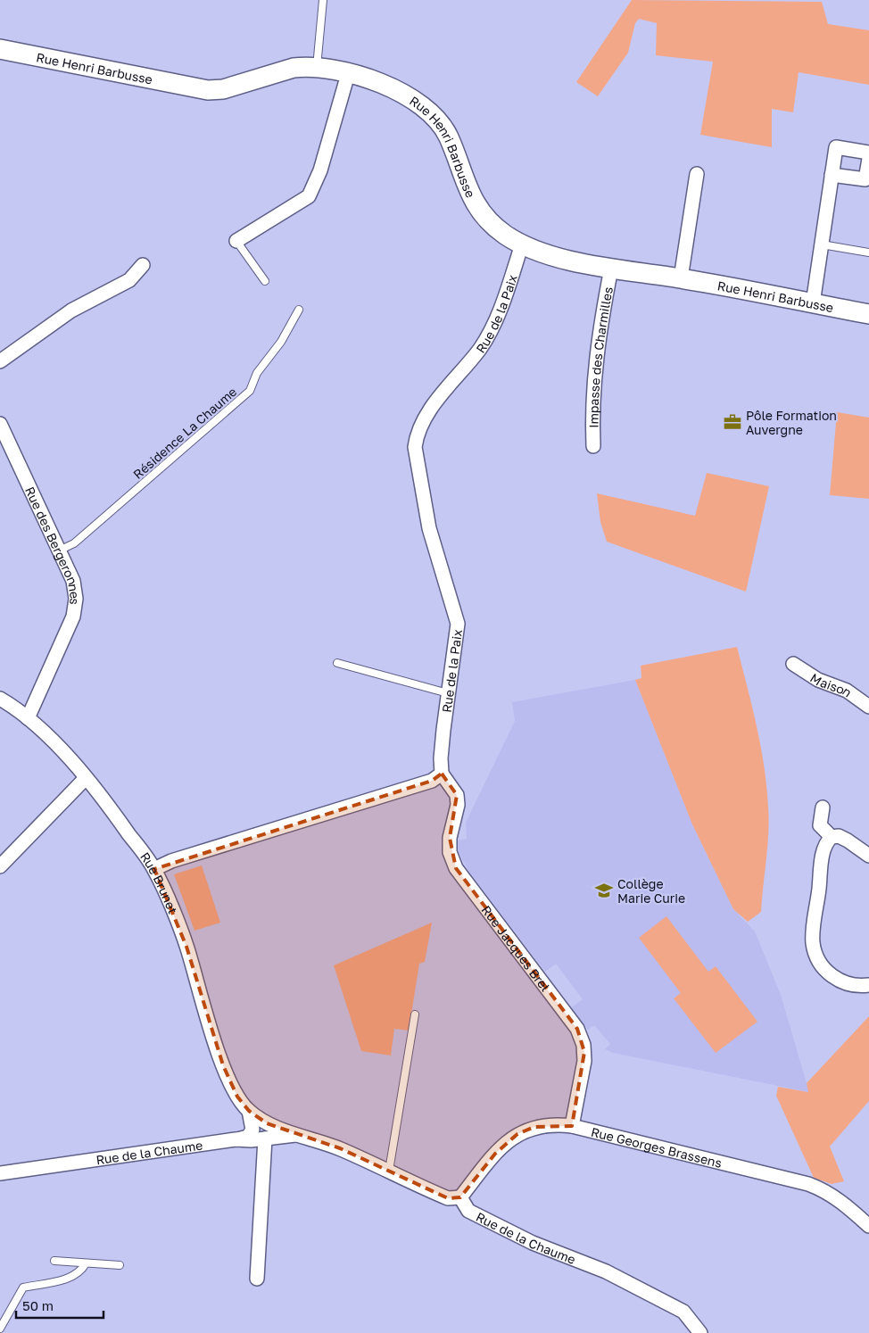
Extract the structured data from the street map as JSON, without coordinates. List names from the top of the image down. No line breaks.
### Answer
{"streets":{"street":["Rue Henri Barbusse","Rue de la Paix","Impasse des Charmilles","Rue des Bergeronnes","Maison","Rue Brunet","Rue Jacques Brel","Rue Georges Brassens","Rue de la Chaume"],"lane":["Résidence La Chaume"]},"crossings":[["Rue Henri Barbusse","Rue de la Paix"],["Rue Henri Barbusse","Impasse des Charmilles"],["Rue de la Paix","Rue Jacques Brel"],["Résidence La Chaume","Rue des Bergeronnes"],["Rue des Bergeronnes","Rue Brunet"],["Rue Brunet","Rue de la Chaume"],["Rue Jacques Brel","Rue Georges Brassens"],["Rue Georges Brassens","Rue de la Chaume"]],"places":{"office":["Pôle Formation Auvergne"],"school or university":["Collège Marie Curie"]},"scale_bar":"50 m"}
